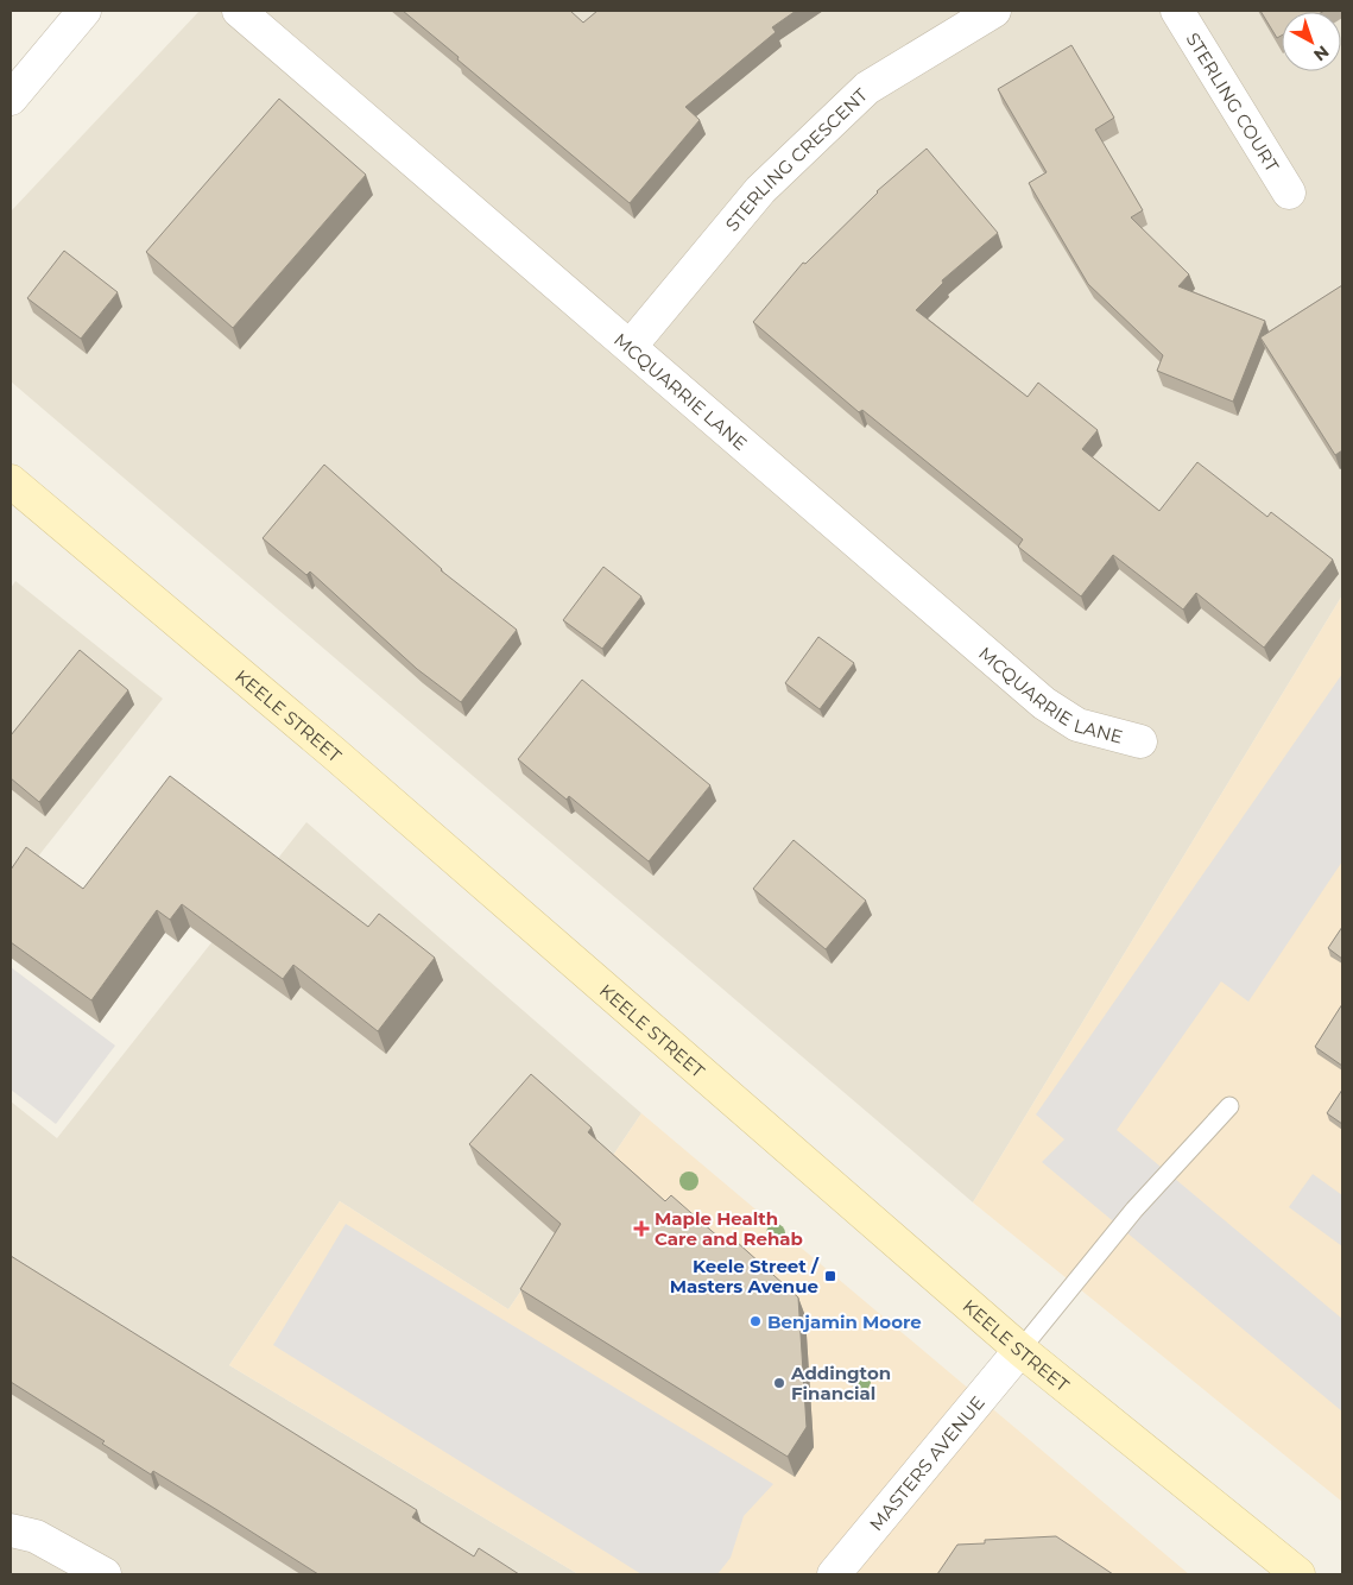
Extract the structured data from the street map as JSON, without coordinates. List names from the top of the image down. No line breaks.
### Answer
{"streets":{"main road":["KEELE STREET"],"street":["STERLING COURT","STERLING CRESCENT","MCQUARRIE LANE","MASTERS AVENUE"]},"crossings":[["STERLING CRESCENT","MCQUARRIE LANE"],["KEELE STREET","MASTERS AVENUE"]],"places":{"health":["Maple Health Care and Rehab"],"transit":["Keele Street / Masters Avenue"],"other":["Benjamin Moore","Addington Financial"]},"north":"bottom right"}
